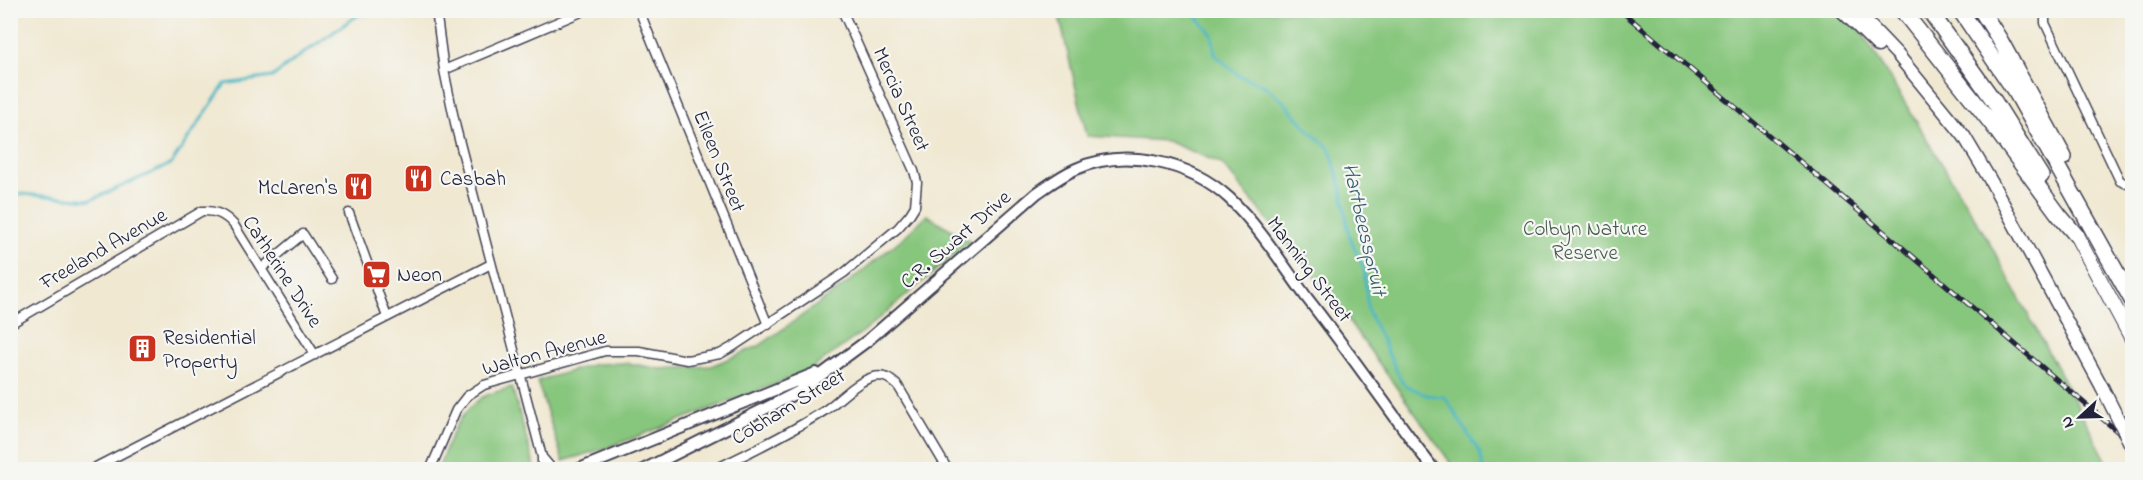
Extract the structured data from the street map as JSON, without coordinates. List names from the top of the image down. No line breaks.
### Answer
{"streets":{"street":["Mercia Street","Eileen Street","C.R. Swart Drive","Freeland Avenue","Manning Street","Catherine Drive","Walton Avenue","Cobham Street"]},"crossings":[["Mercia Street","Walton Avenue"],["Eileen Street","Walton Avenue"],["C.R. Swart Drive","Manning Street"],["Freeland Avenue","Catherine Drive"]],"water":["Hartbeesspruit"],"parks":["Colbyn Nature Reserve"],"places":{"restaurant":["Casbah","McLaren's"],"supermarket":["Neon"],"building":["Residential Property"]},"north":"left"}
